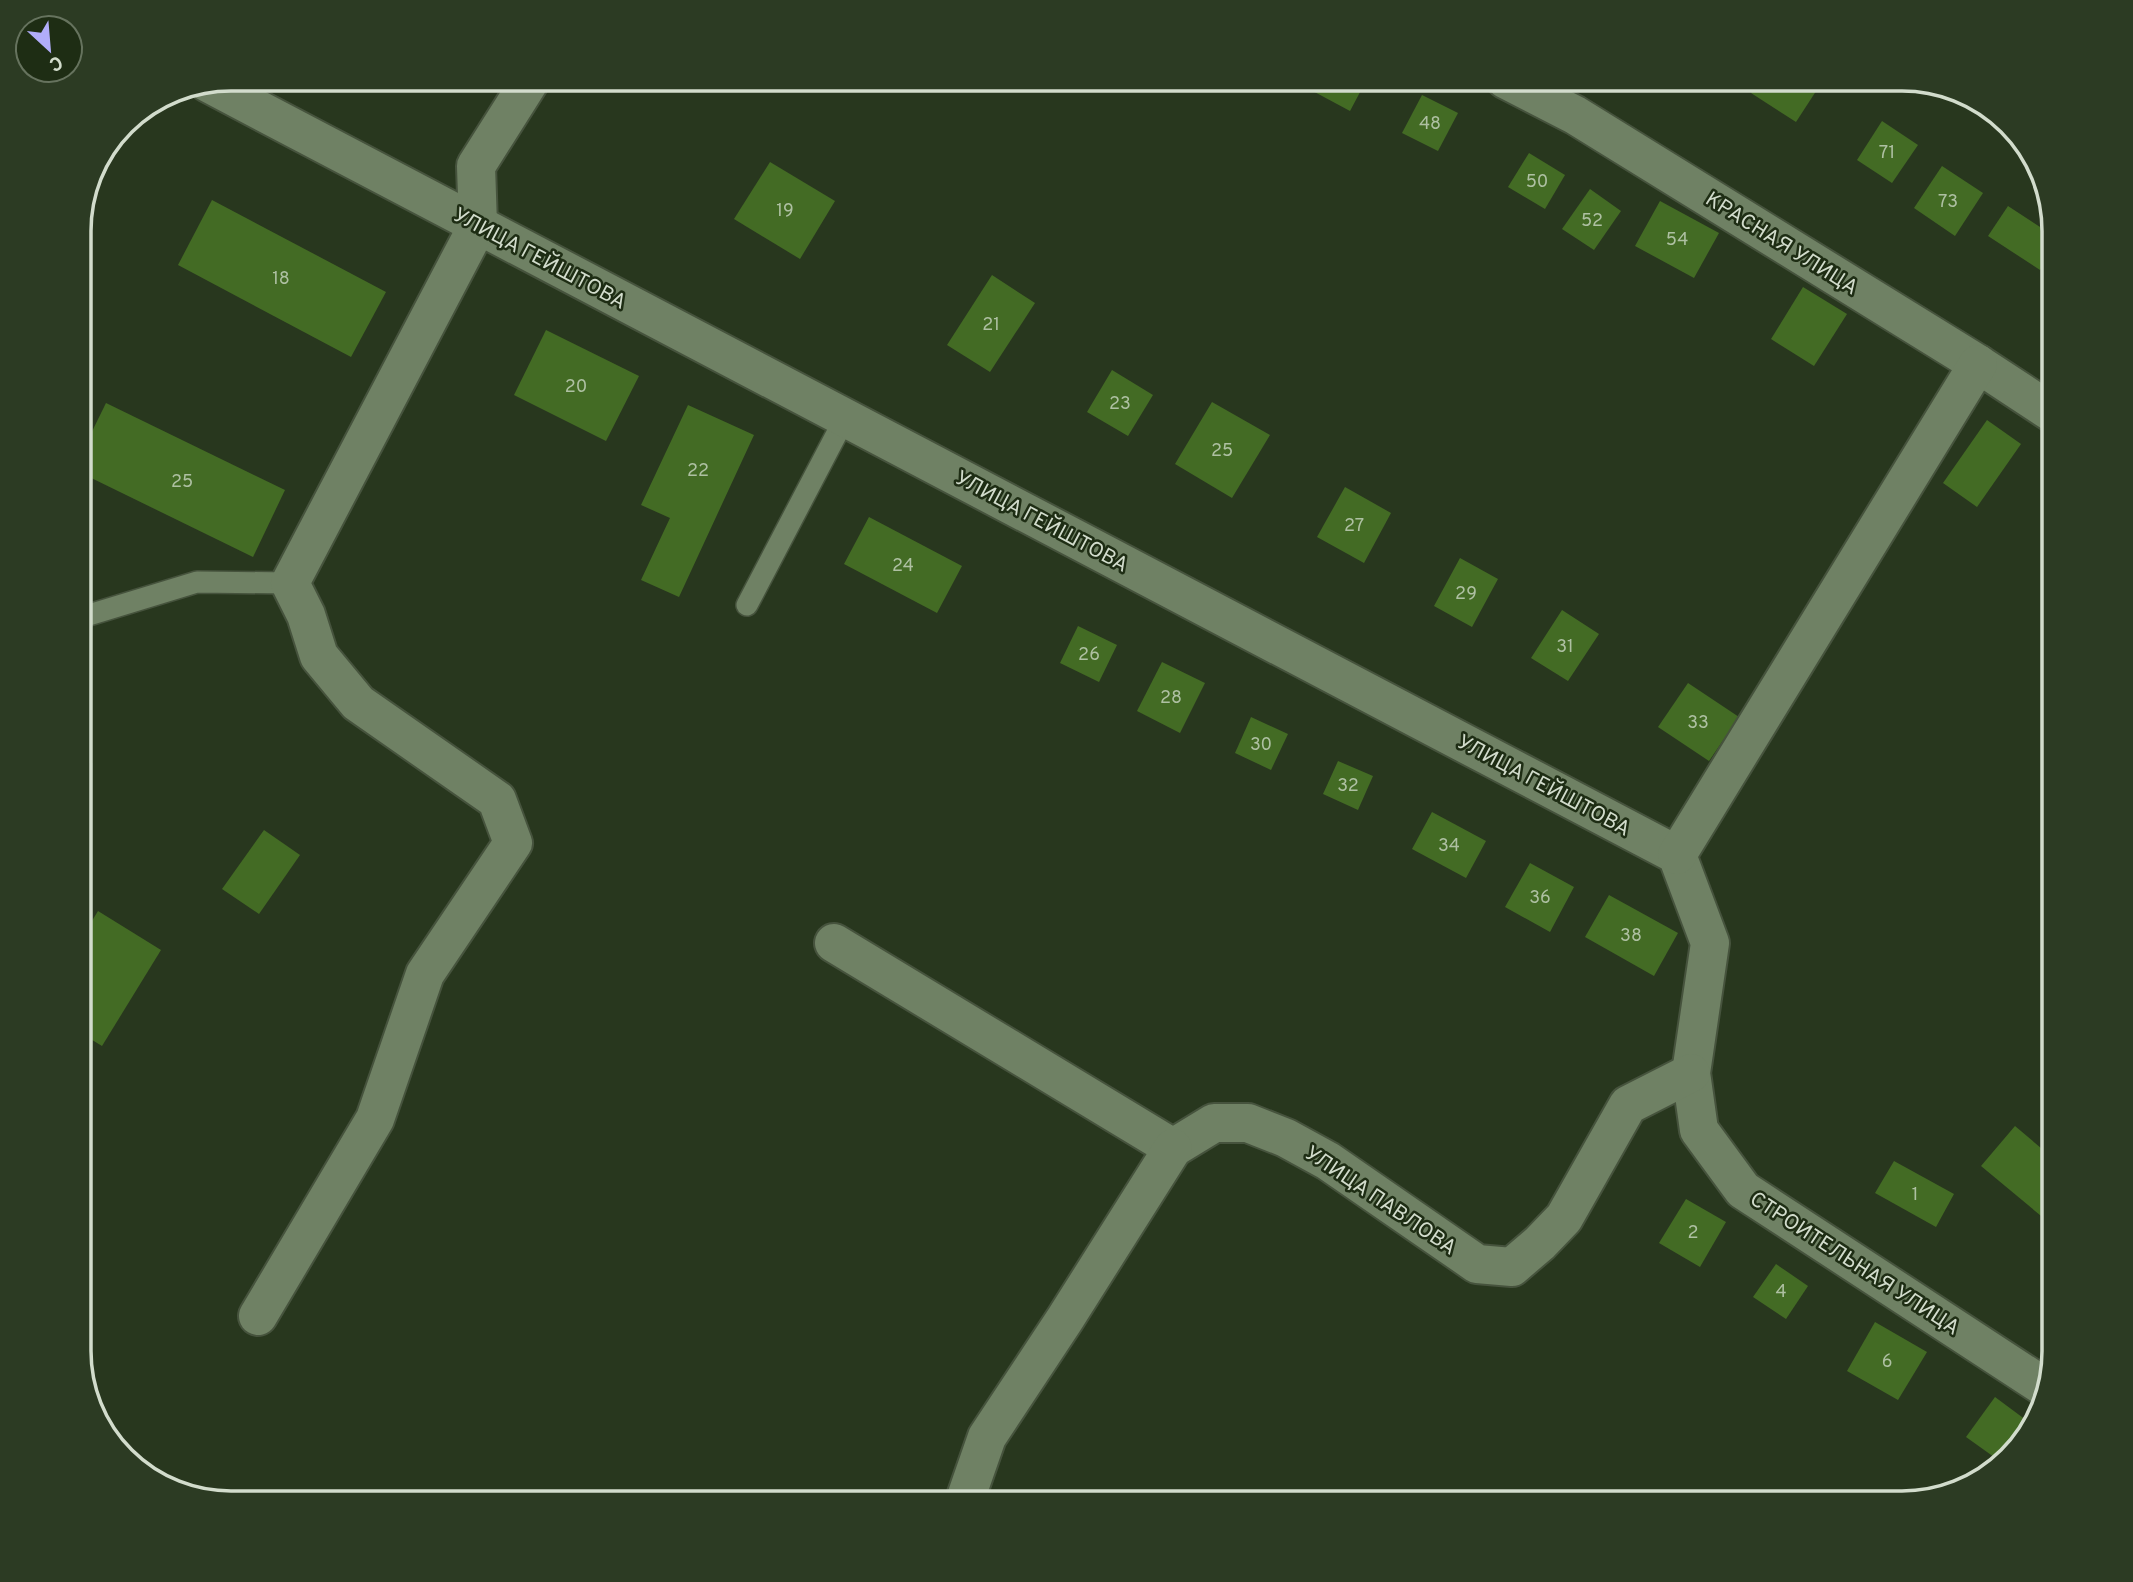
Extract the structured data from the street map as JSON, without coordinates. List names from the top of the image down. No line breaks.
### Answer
{"streets":{"street":["КРАСНАЯ УЛИЦА","УЛИЦА ГЕЙШТОВА","УЛИЦА ПАВЛОВА","СТРОИТЕЛЬНАЯ УЛИЦА"]},"crossings":[["УЛИЦА ПАВЛОВА","СТРОИТЕЛЬНАЯ УЛИЦА"]],"house_numbers":["48","71","50","73","19","52","54","18","21","20","23","25","22","25","27","24","29","31","26","28","33","30","32","34","36","38","1","2","4","6"],"north":"bottom right"}
